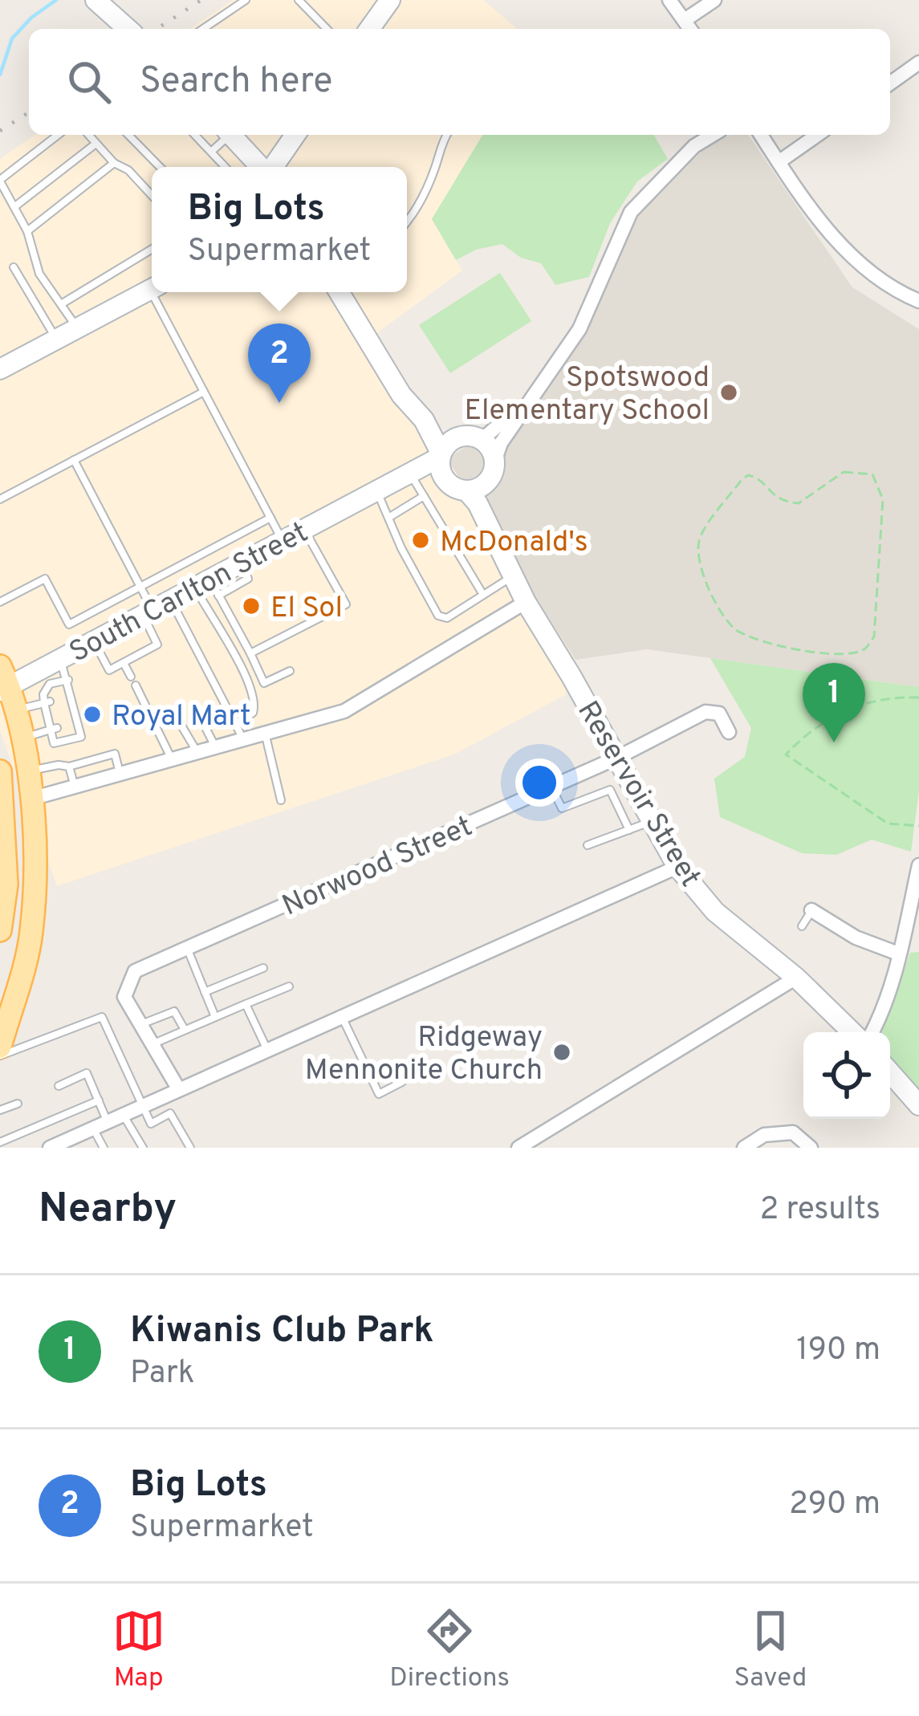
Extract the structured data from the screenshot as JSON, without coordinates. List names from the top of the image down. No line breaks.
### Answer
{"streets":{"main road":["South Carlton Street","Reservoir Street"],"street":["Norwood Street"]},"crossings":[["South Carlton Street","Reservoir Street"],["Reservoir Street","Norwood Street"]],"places":["Spotswood Elementary School","McDonald's","El Sol","Royal Mart","Ridgeway Mennonite Church"],"page":{"search":"Search here","popup":["Big Lots","Supermarket"],"pins":["2","1"],"heading":["Nearby","2 results"],"list":[{"mark":"1","name":"Kiwanis Club Park","note":"Park","value":"190 m"},{"mark":"2","name":"Big Lots","note":"Supermarket","value":"290 m"}],"nav":["Map","Directions","Saved"]}}
